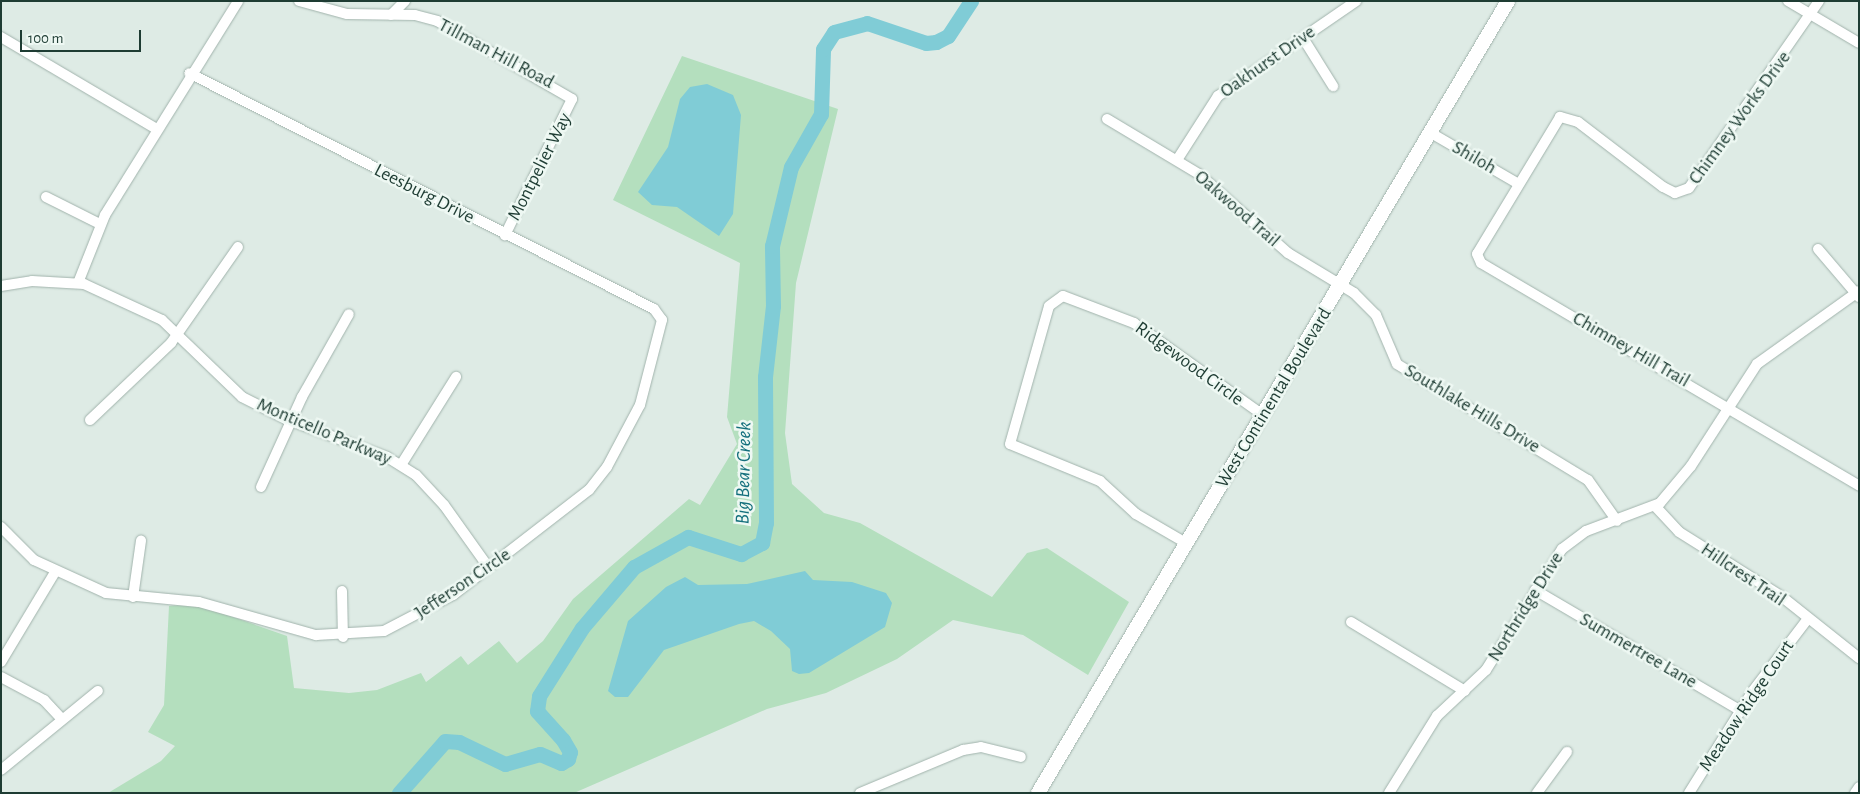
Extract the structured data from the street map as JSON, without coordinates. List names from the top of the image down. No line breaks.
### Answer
{"streets":{"main road":["West Continental Boulevard"],"street":["Tillman Hill Road","Oakhurst Drive","Chimney Works Drive","Shiloh","Montpelier Way","Leesburg Drive","Oakwood Trail","Chimney Hill Trail","Ridgewood Circle","Southlake Hills Drive","Monticello Parkway","Hillcrest Trail","Jefferson Circle","Northridge Drive","Summertree Lane","Meadow Ridge Court"]},"crossings":[["Tillman Hill Road","Montpelier Way"],["Oakhurst Drive","Oakwood Trail"],["Chimney Works Drive","Shiloh"],["Chimney Works Drive","Chimney Hill Trail"],["Shiloh","Chimney Hill Trail"],["Shiloh","West Continental Boulevard"],["Montpelier Way","Leesburg Drive"],["Leesburg Drive","Jefferson Circle"],["Oakwood Trail","West Continental Boulevard"],["Oakwood Trail","Southlake Hills Drive"],["Chimney Hill Trail","Northridge Drive"],["Ridgewood Circle","West Continental Boulevard"],["West Continental Boulevard","Southlake Hills Drive"],["Southlake Hills Drive","Northridge Drive"],["Monticello Parkway","Jefferson Circle"],["Hillcrest Trail","Northridge Drive"],["Hillcrest Trail","Meadow Ridge Court"],["Northridge Drive","Summertree Lane"],["Summertree Lane","Meadow Ridge Court"]],"water":["Big Bear Creek"],"scale_bar":"100 m"}
